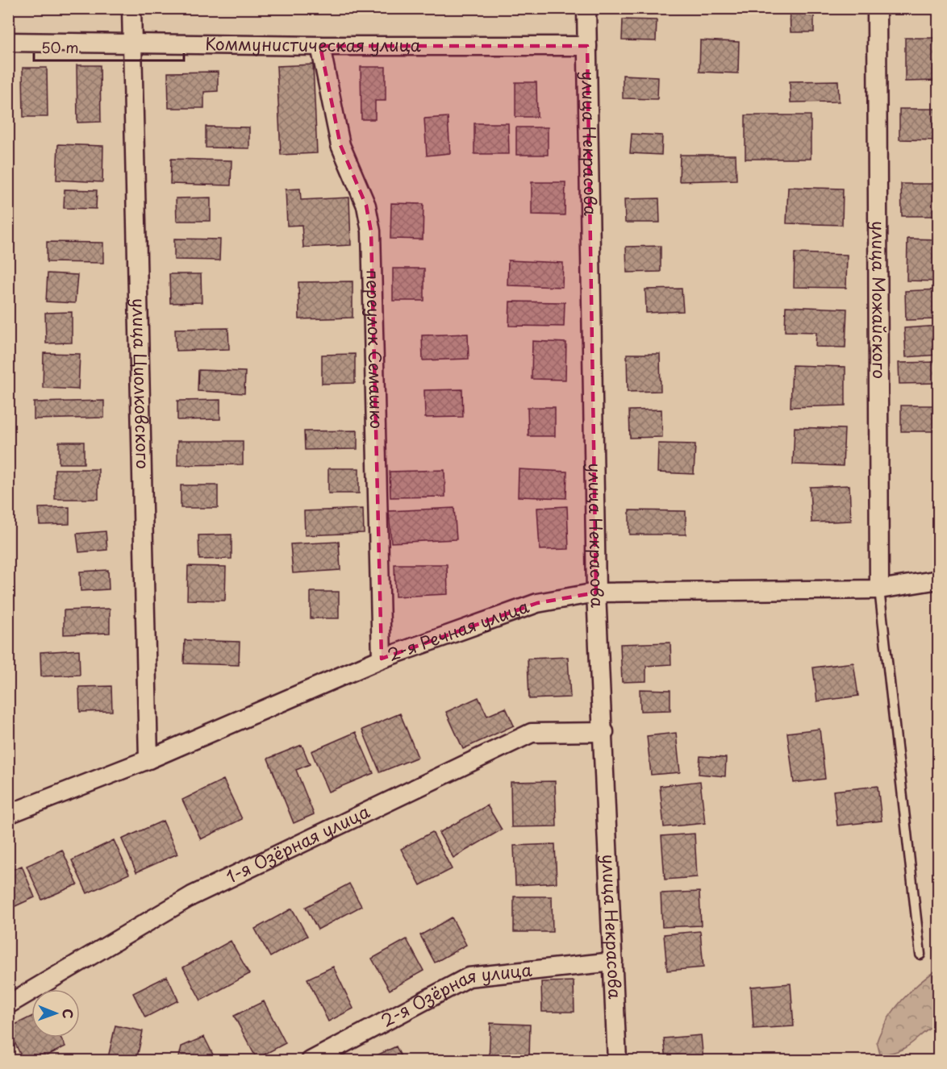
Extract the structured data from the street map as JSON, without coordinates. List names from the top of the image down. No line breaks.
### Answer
{"streets":{"street":["Коммунистическая улица","улица Некрасова","улица Можайского","переулок Семашко","улица Циолковского","2-я Речная улица","1-я Озёрная улица","2-я Озёрная улица"]},"crossings":[["Коммунистическая улица","улица Некрасова"],["Коммунистическая улица","переулок Семашко"],["Коммунистическая улица","улица Циолковского"],["улица Некрасова","2-я Речная улица"],["улица Некрасова","1-я Озёрная улица"],["улица Некрасова","2-я Озёрная улица"],["улица Можайского","2-я Речная улица"],["переулок Семашко","2-я Речная улица"],["улица Циолковского","2-я Речная улица"]],"scale_bar":"50 m","north":"right"}
